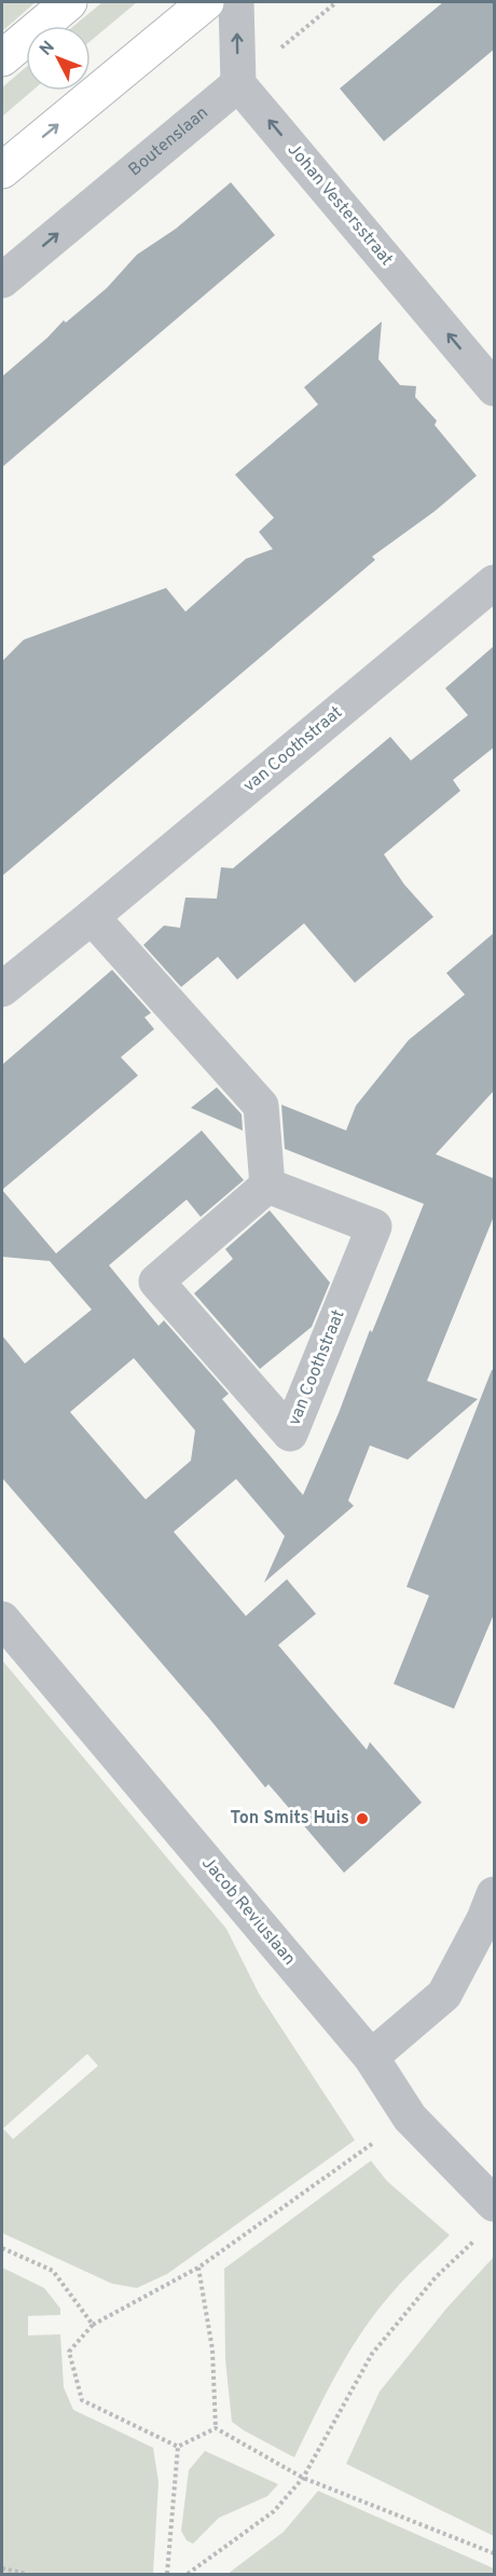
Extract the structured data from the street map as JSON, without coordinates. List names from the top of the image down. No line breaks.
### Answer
{"streets":{"street":["Boutenslaan","Johan Vestersstraat","van Coothstraat","Jacob Reviuslaan"]},"crossings":[["Boutenslaan","Johan Vestersstraat"]],"one_way":["Boutenslaan","Johan Vestersstraat"],"places":["Ton Smits Huis"],"north":"top left"}
